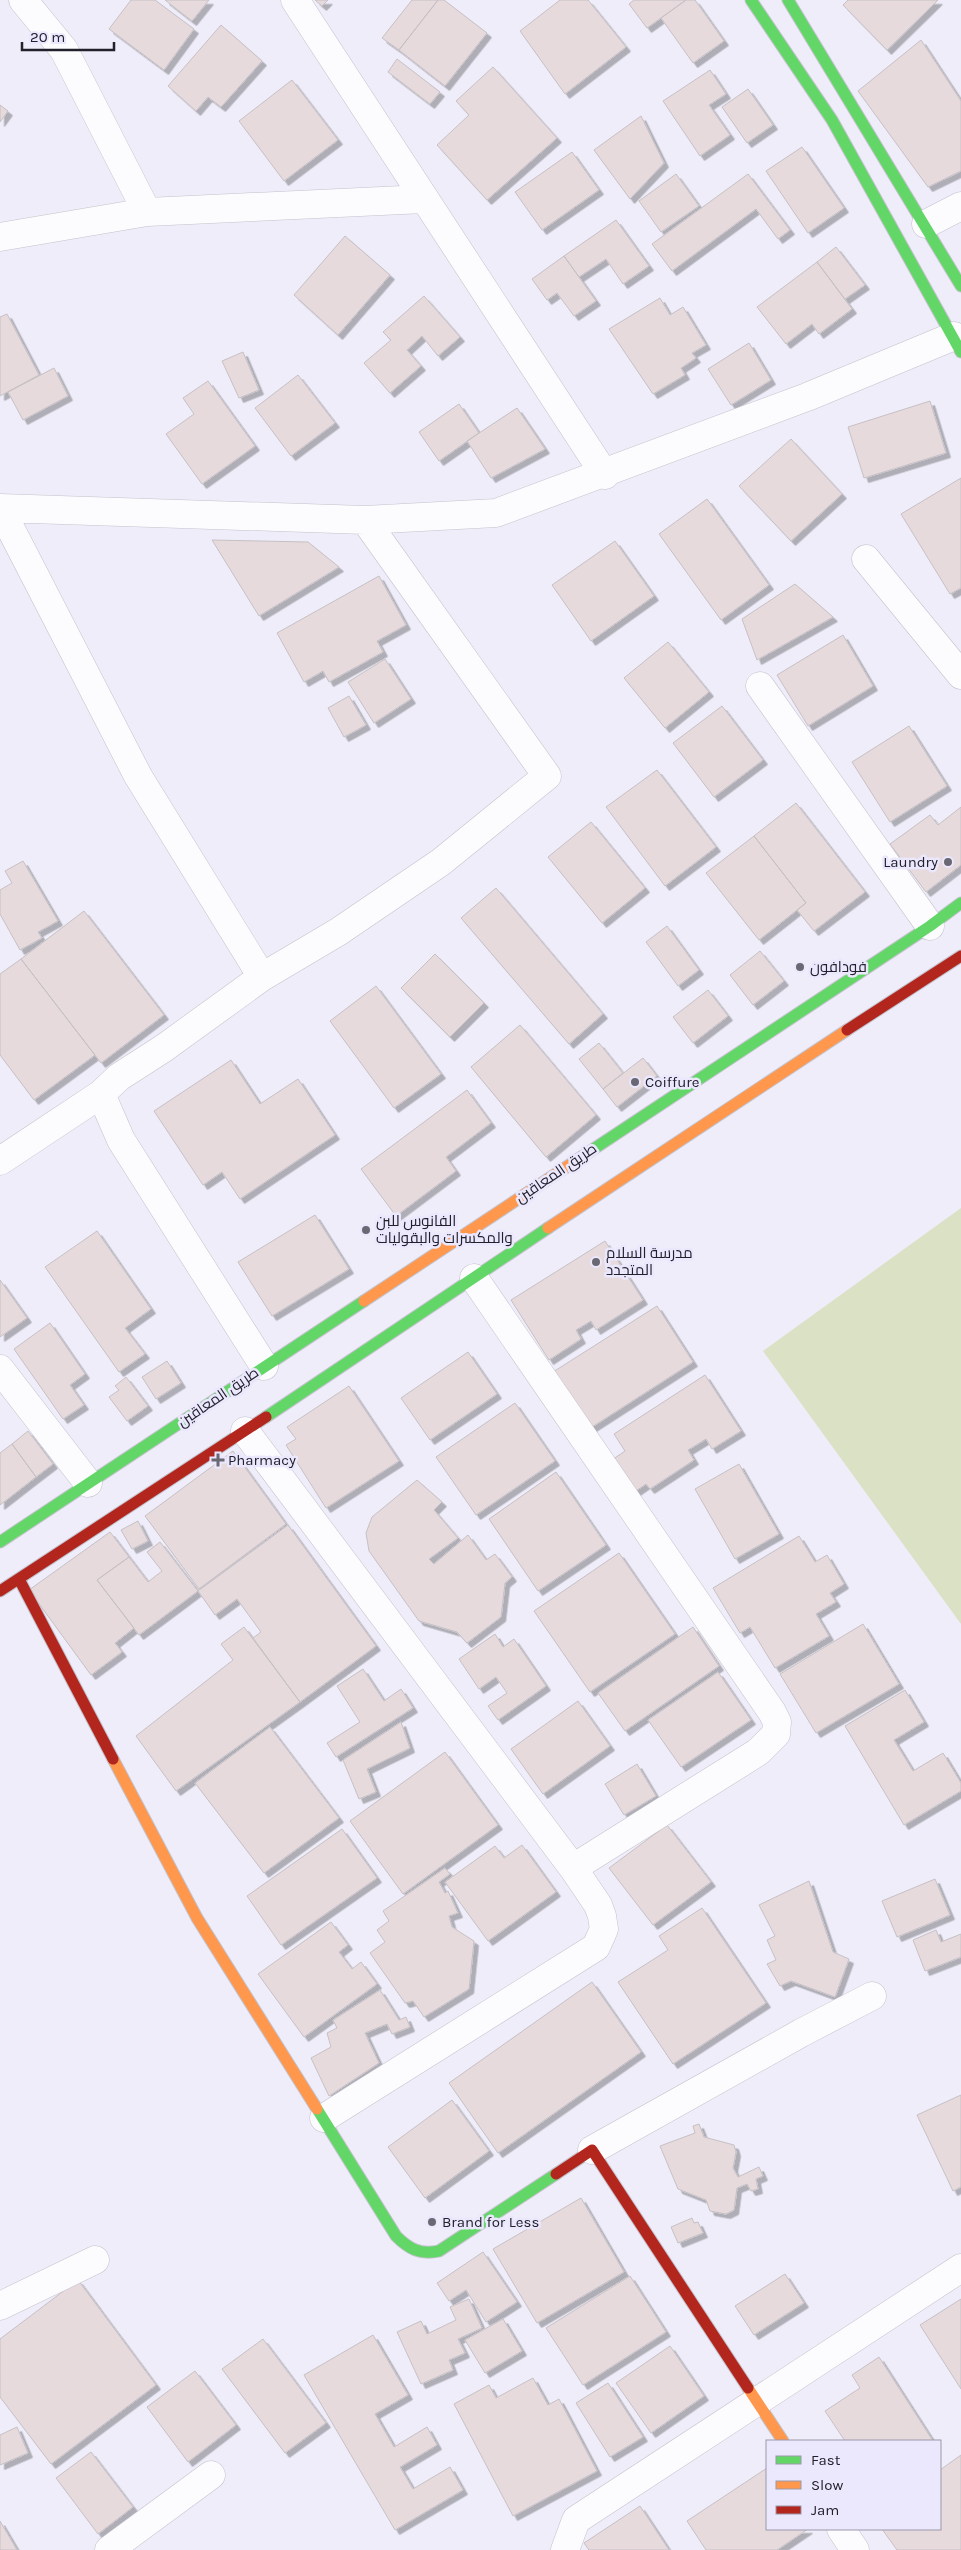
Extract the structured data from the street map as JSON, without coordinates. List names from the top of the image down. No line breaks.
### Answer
{"streets":{"street":["طريق المعاقين"]},"places":{"other":["Laundry","فودافون","Coiffure","الفانوس للبن والمكسرات والبقوليات","مدرسة السلام المتجدد","Brand for Less"],"health":["Pharmacy"]},"legend":["Fast","Slow","Jam"],"scale_bar":"20 m"}
